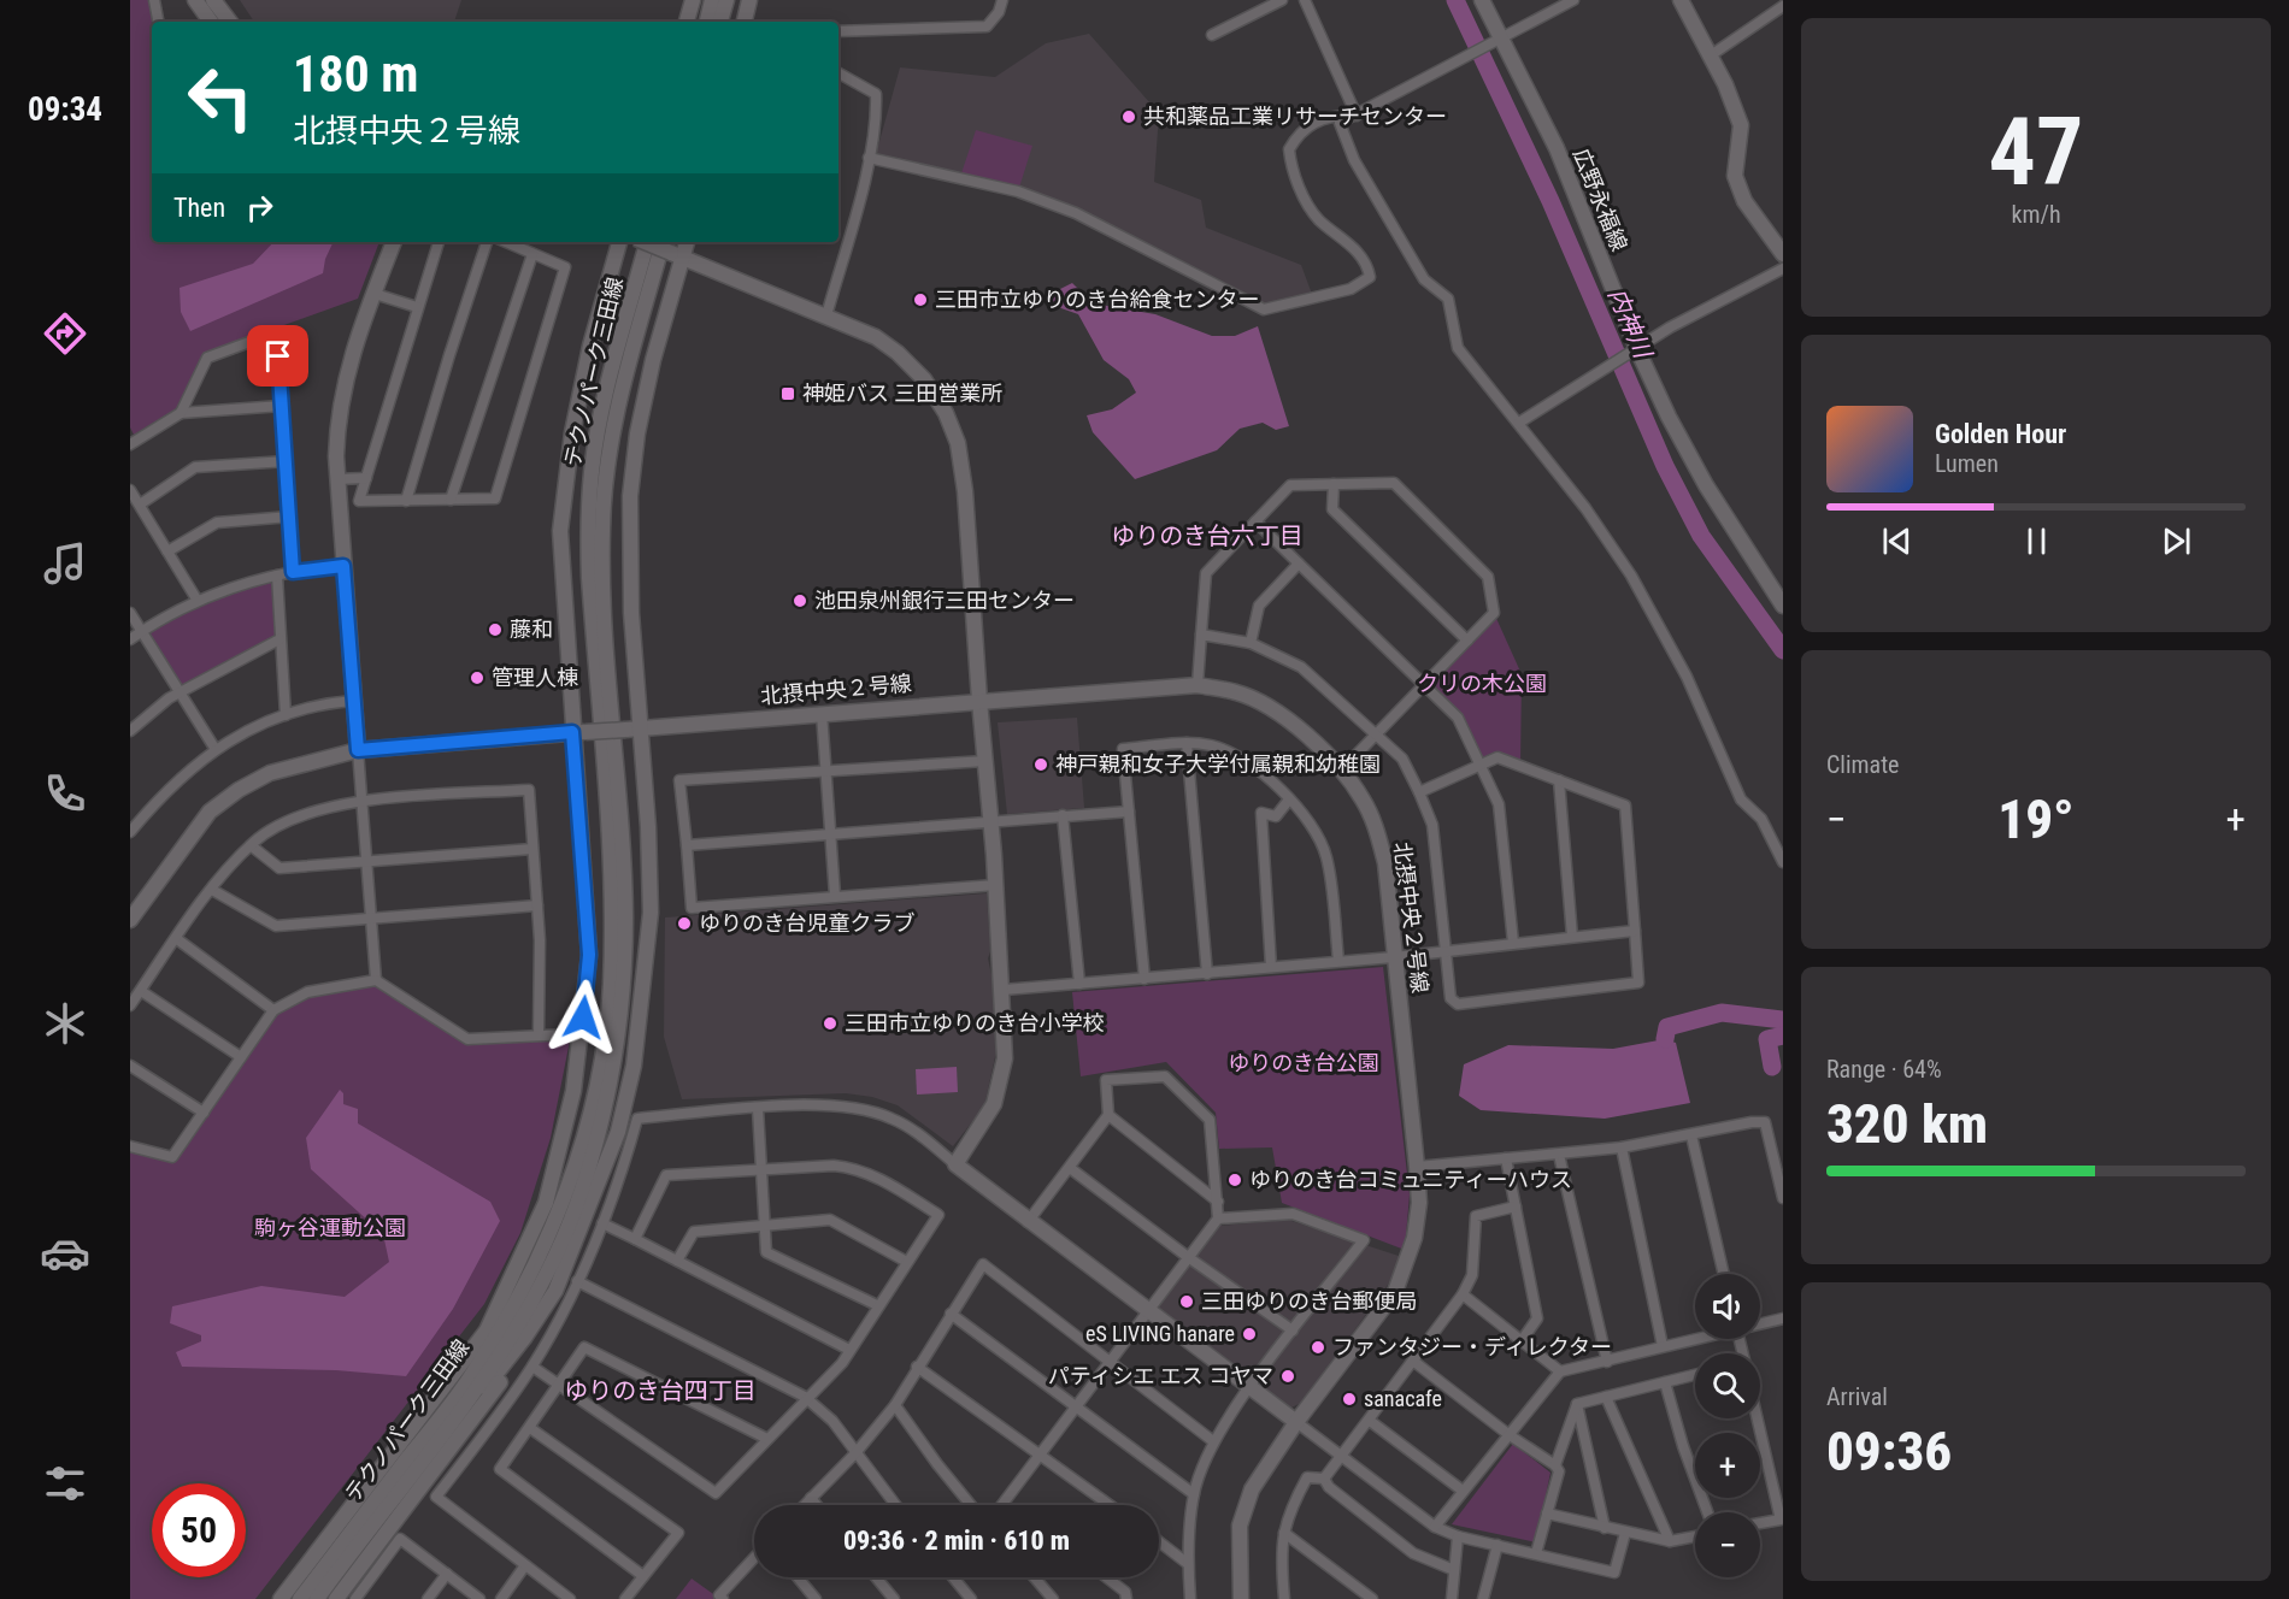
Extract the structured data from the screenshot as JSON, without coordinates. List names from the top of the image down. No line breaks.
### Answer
{"streets":{"main road":["広野永福線","テクノパーク三田線","北摂中央２号線"]},"districts":["ゆりのき台六丁目","ゆりのき台四丁目"],"water":["内神川"],"parks":["クリの木公園","ゆりのき台公園","駒ヶ谷運動公園"],"places":{"other":["共和薬品工業リサーチセンター","三田市立ゆりのき台給食センター","池田泉州銀行三田センター","藤和","管理人棟","神戸親和女子大学付属親和幼稚園","ゆりのき台児童クラブ","三田市立ゆりのき台小学校","ゆりのき台コミュニティーハウス","三田ゆりのき台郵便局","eS LIVING hanare","ファンタジー・ディレクター","パティシエ エス コヤマ","sanacafe"],"transit":["神姫バス 三田営業所"]},"page":{"tabs":"09:34","tile":[["47","km/h"],"Climate",["Range · 64%","320 km"],["Arrival","09:36"]],"turn":["180 m","北摂中央２号線"],"then":"Then","song":["Golden Hour","Lumen"],"heat":["−","19°","+"],"map_buttons":["+","−"],"limit":"50","trip":"09:36 · 2 min · 610 m"}}
